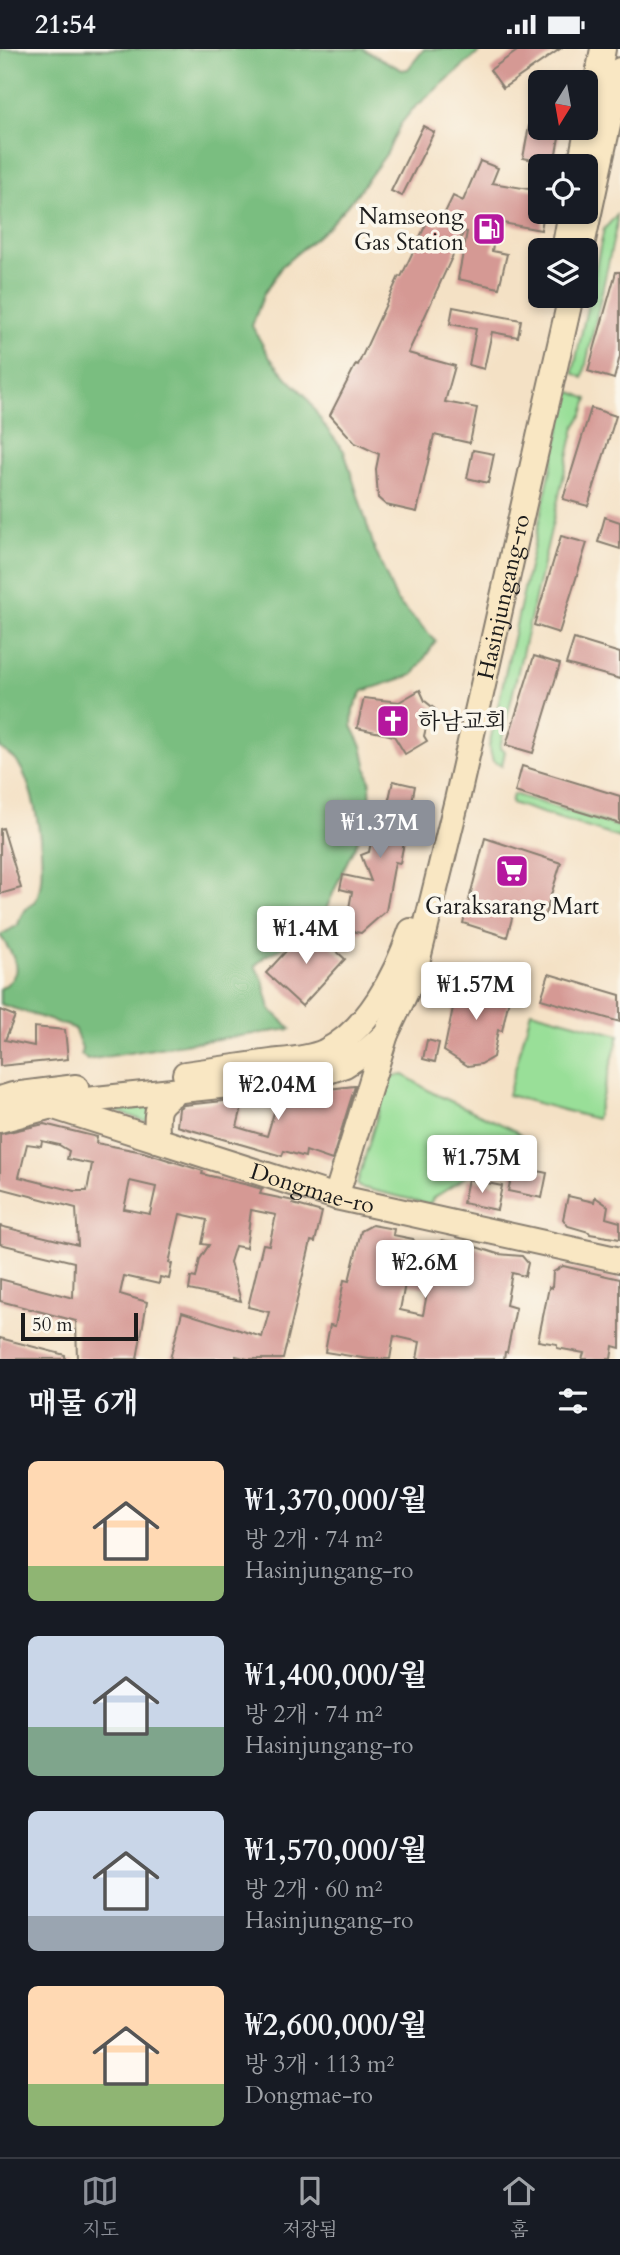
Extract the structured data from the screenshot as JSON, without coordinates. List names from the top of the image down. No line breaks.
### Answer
{"streets":{"street":["Hasinjungang-ro","Dongmae-ro"]},"crossings":[["Hasinjungang-ro","Dongmae-ro"]],"places":{"fuel station":["Namseong Gas Station"],"church":["하남교회"],"supermarket":["Garaksarang Mart"]},"scale_bar":"50 m","north":"bottom","page":{"status":"21:54","price":["₩1.37M","₩1.4M","₩1.57M","₩2.04M","₩1.75M","₩2.6M"],"scale":"50 m","heading":"매물 6개","list":[{"name":"₩1,370,000/월","note":"방 2개 · 74 m² · Hasinjungang-ro"},{"name":"₩1,400,000/월","note":"방 2개 · 74 m² · Hasinjungang-ro"},{"name":"₩1,570,000/월","note":"방 2개 · 60 m² · Hasinjungang-ro"},{"name":"₩2,600,000/월","note":"방 3개 · 113 m² · Dongmae-ro"}],"tabs":["지도","저장됨","홈"]}}
